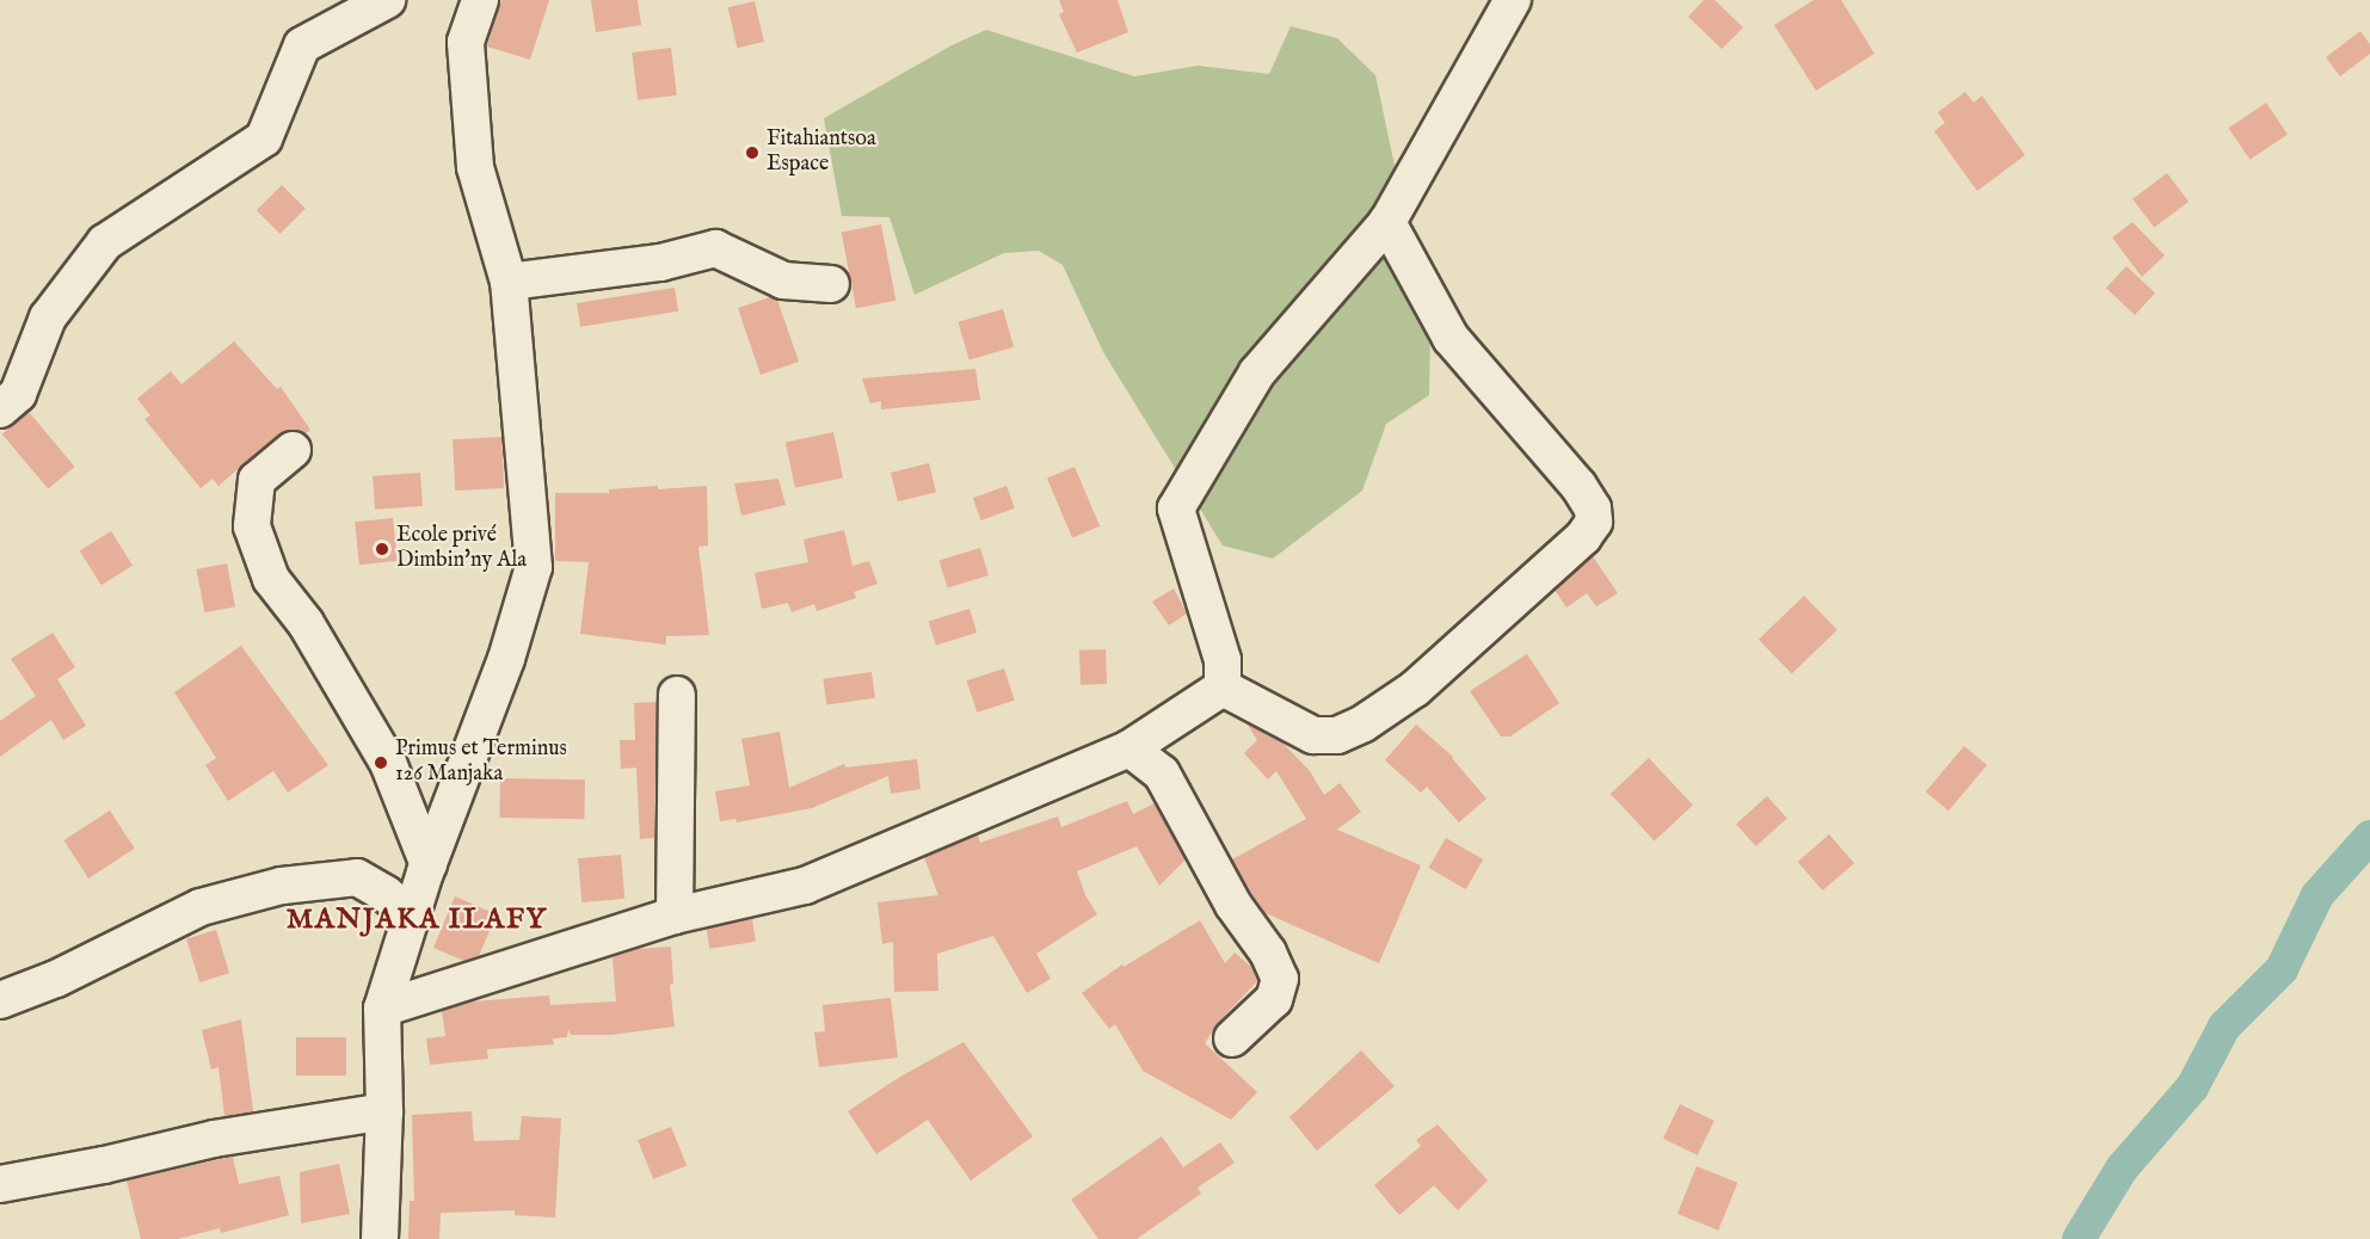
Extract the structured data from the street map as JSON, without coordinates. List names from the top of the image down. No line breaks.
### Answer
{"districts":["MANJAKA ILAFY"],"places":["Fitahiantsoa Espace","Ecole privé Dimbin'ny Ala","Primus et Terminus 126 Manjaka"]}
